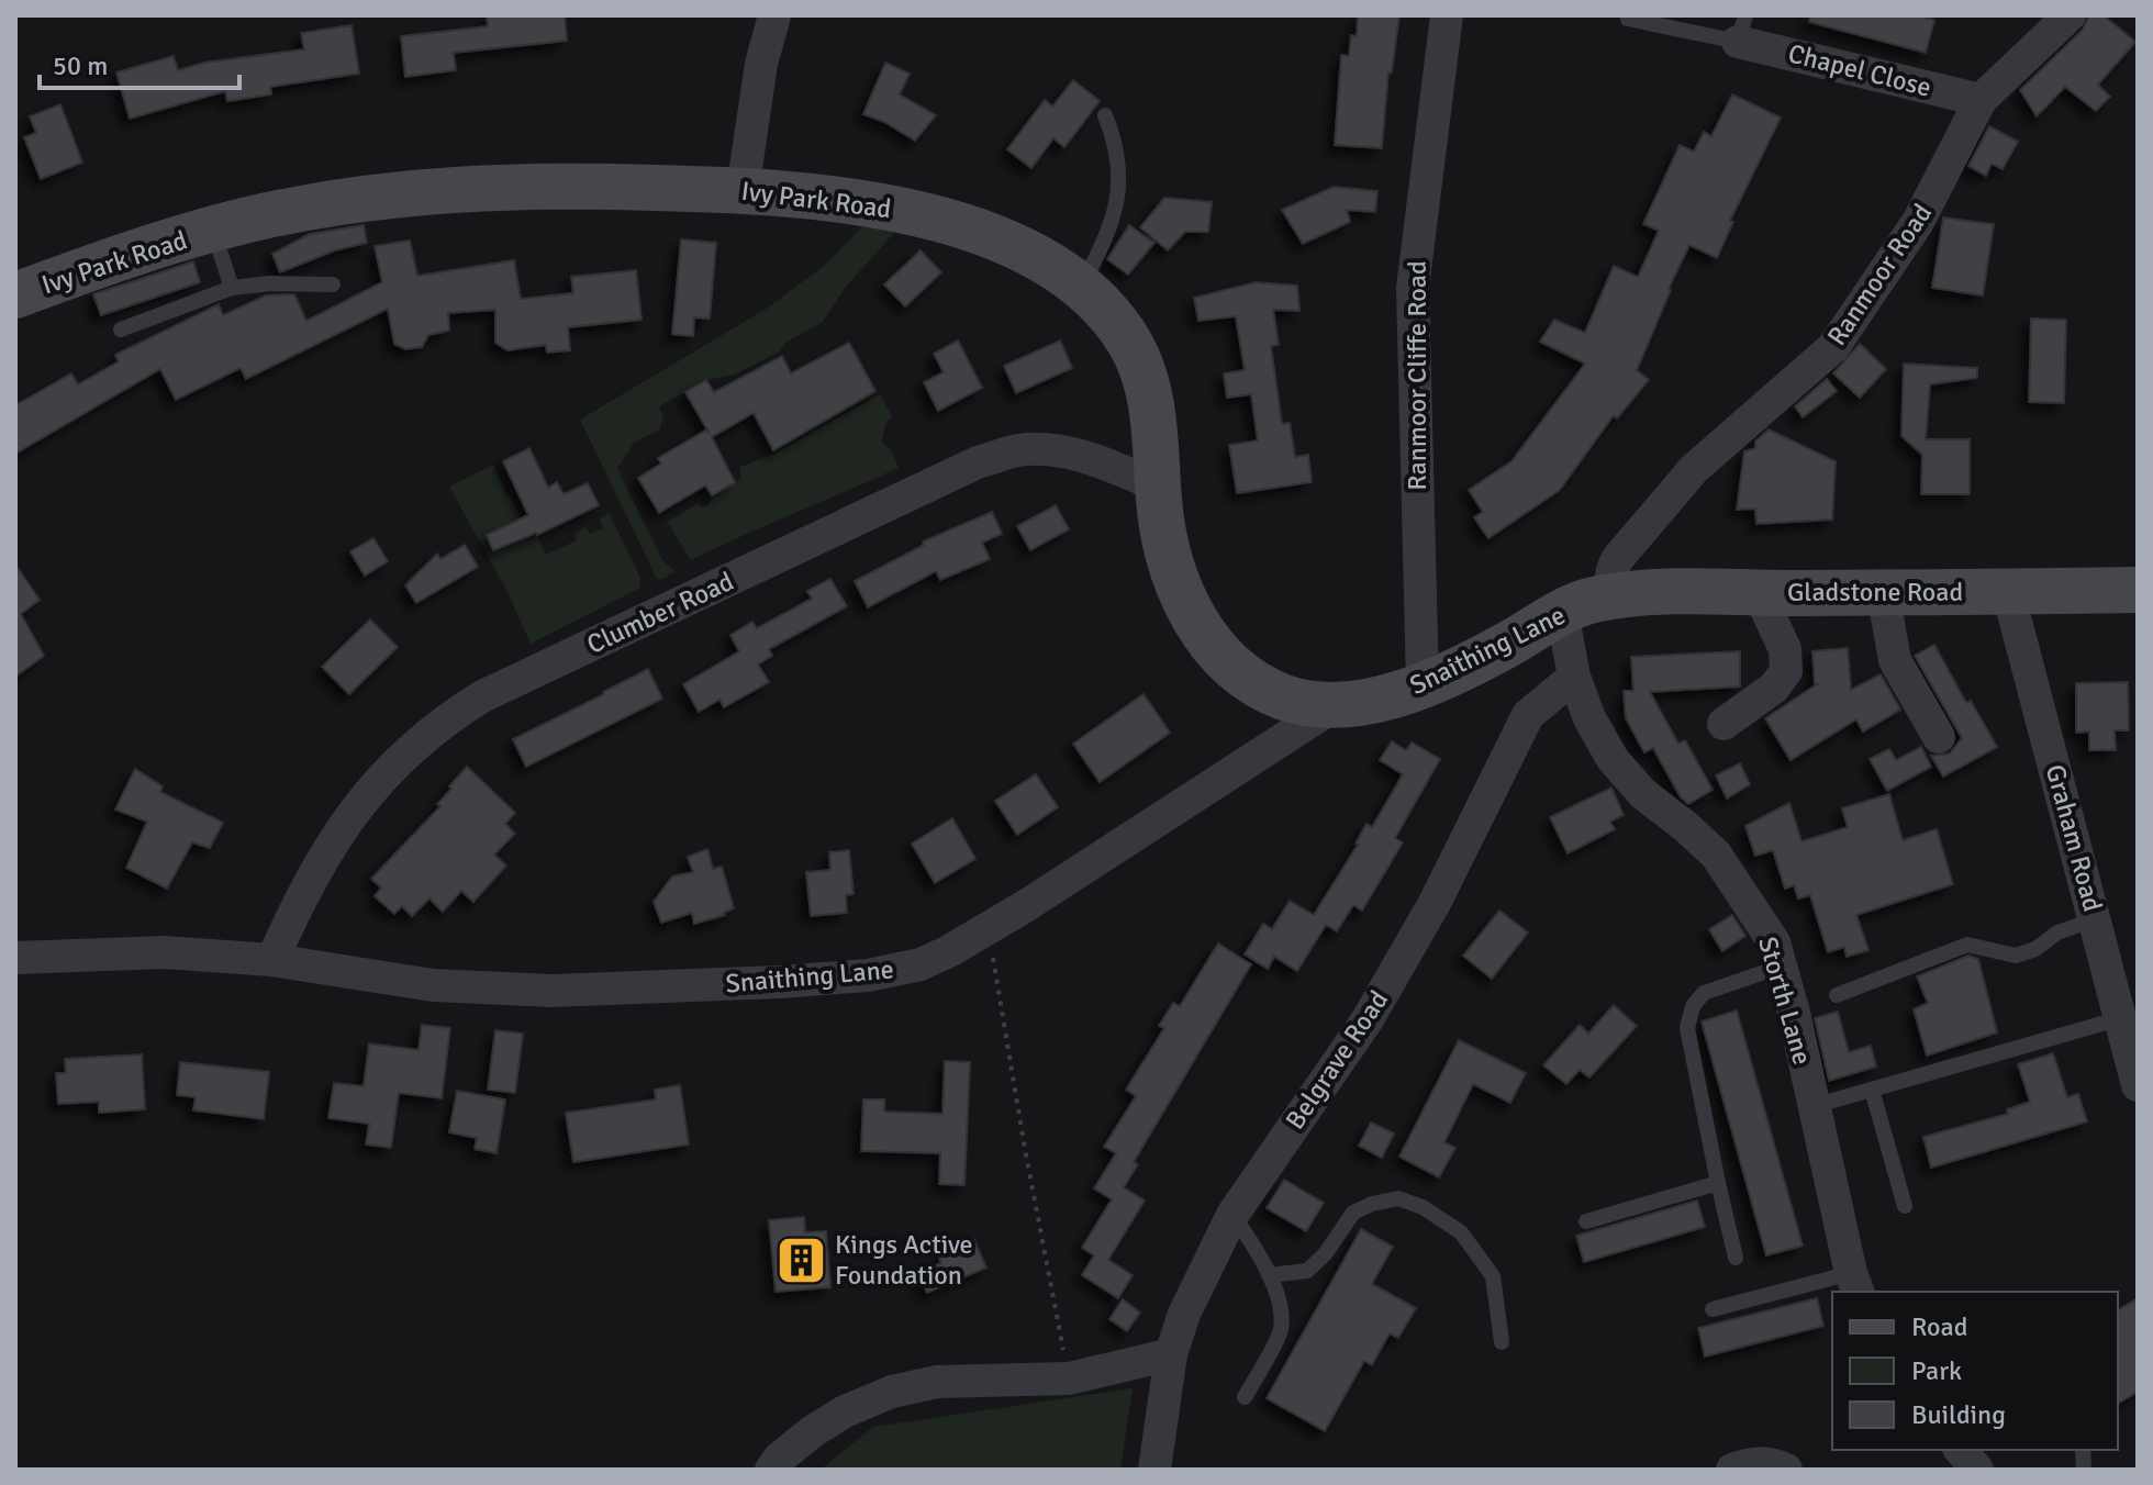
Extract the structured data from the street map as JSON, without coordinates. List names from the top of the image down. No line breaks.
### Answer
{"streets":{"street":["Chapel Close","Ivy Park Road","Ranmoor Road","Ranmoor Cliffe Road","Gladstone Road","Clumber Road","Snaithing Lane","Graham Road","Storth Lane","Belgrave Road"]},"crossings":[["Chapel Close","Ranmoor Road"],["Ivy Park Road","Clumber Road"],["Ivy Park Road","Snaithing Lane"],["Ranmoor Road","Gladstone Road"],["Ranmoor Road","Snaithing Lane"],["Ranmoor Cliffe Road","Snaithing Lane"],["Gladstone Road","Snaithing Lane"],["Gladstone Road","Graham Road"],["Clumber Road","Snaithing Lane"],["Snaithing Lane","Storth Lane"],["Storth Lane","Belgrave Road"]],"places":{"building":["Kings Active Foundation"]},"legend":["Road","Park","Building"],"scale_bar":"50 m"}
